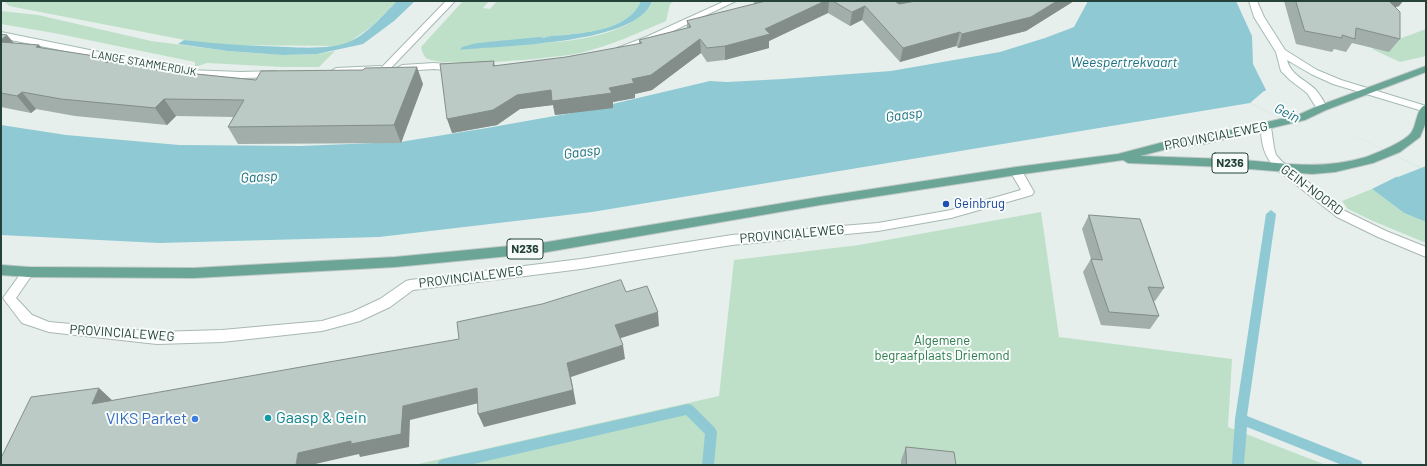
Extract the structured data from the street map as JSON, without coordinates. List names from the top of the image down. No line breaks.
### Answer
{"streets":{"main road":["PROVINCIALEWEG","N236"],"street":["LANGE STAMMERDIJK","GEIN-NOORD"]},"crossings":[["PROVINCIALEWEG","GEIN-NOORD"]],"water":["Weespertrekvaart","Gein","Gaasp"],"parks":["Algemene begraafplaats Driemond"],"places":["Geinbrug","Gaasp & Gein","VIKS Parket"]}
